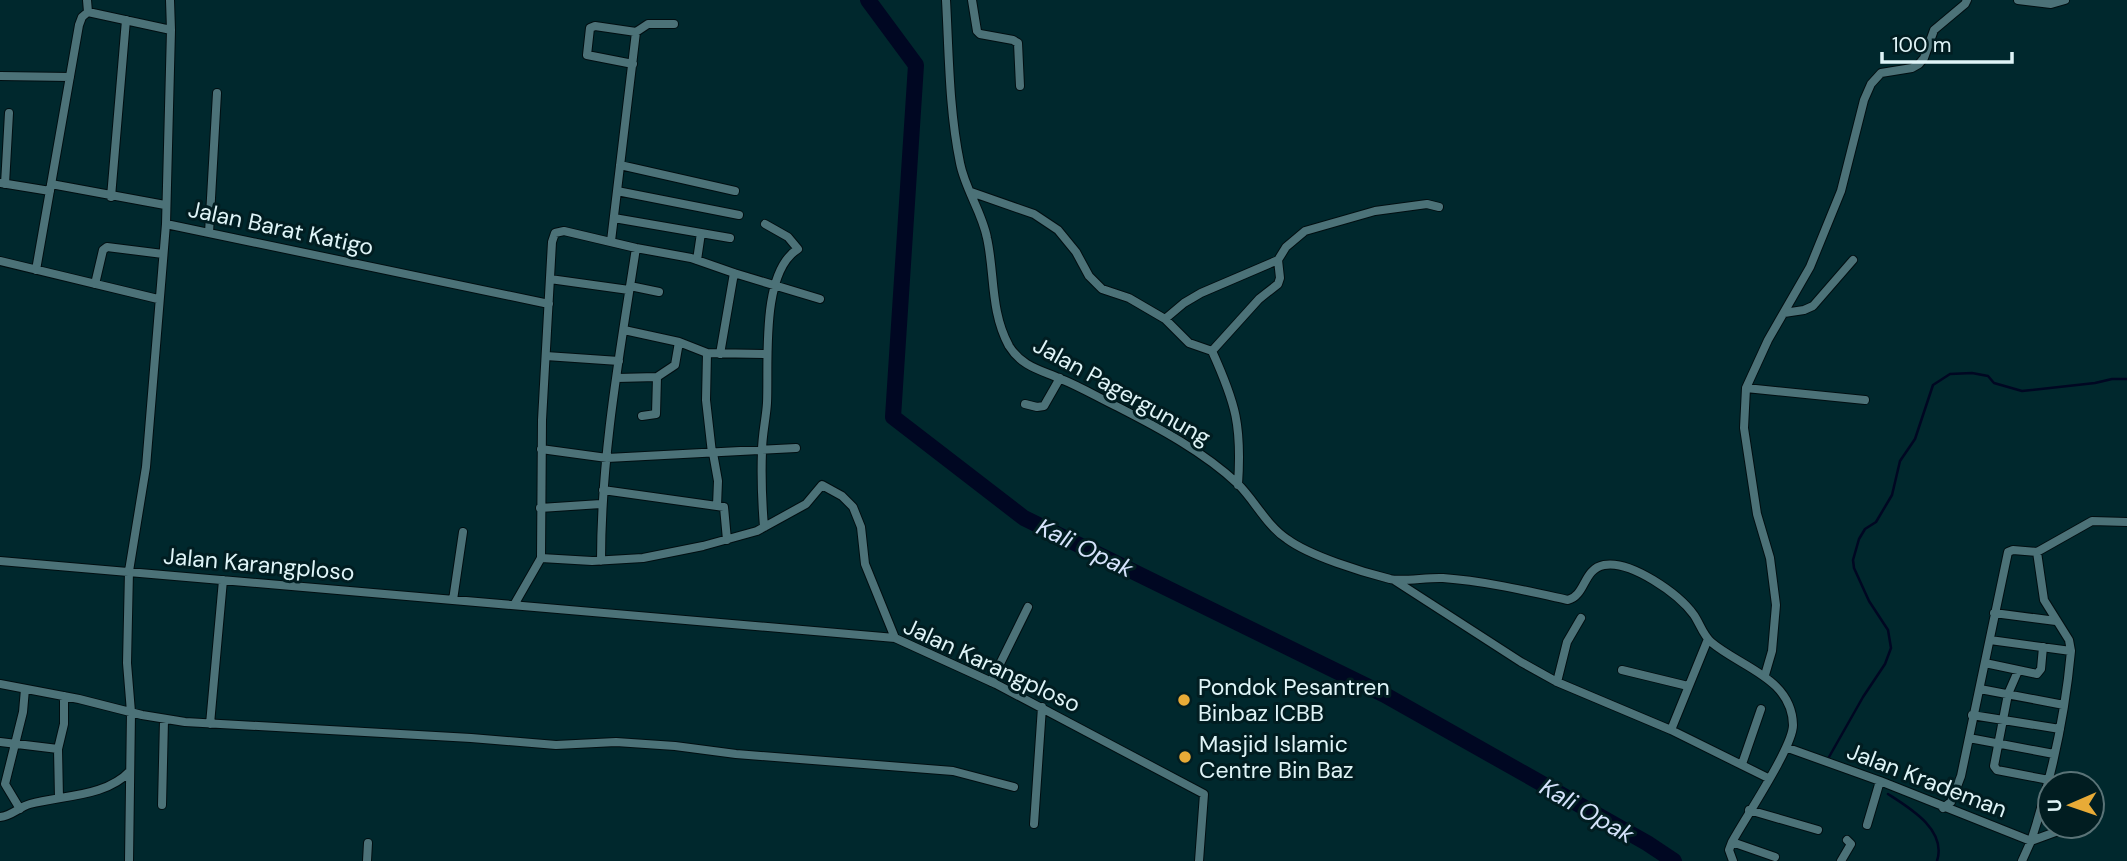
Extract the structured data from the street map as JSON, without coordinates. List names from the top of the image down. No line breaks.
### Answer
{"streets":{"street":["Jalan Barat Katigo","Jalan Pagergunung","Jalan Karangploso","Jalan Krademan"]},"crossings":[["Jalan Pagergunung","Jalan Krademan"]],"water":["Kali Opak"],"places":["Pondok Pesantren Binbaz ICBB","Masjid Islamic Centre Bin Baz"],"scale_bar":"100 m","north":"left"}
